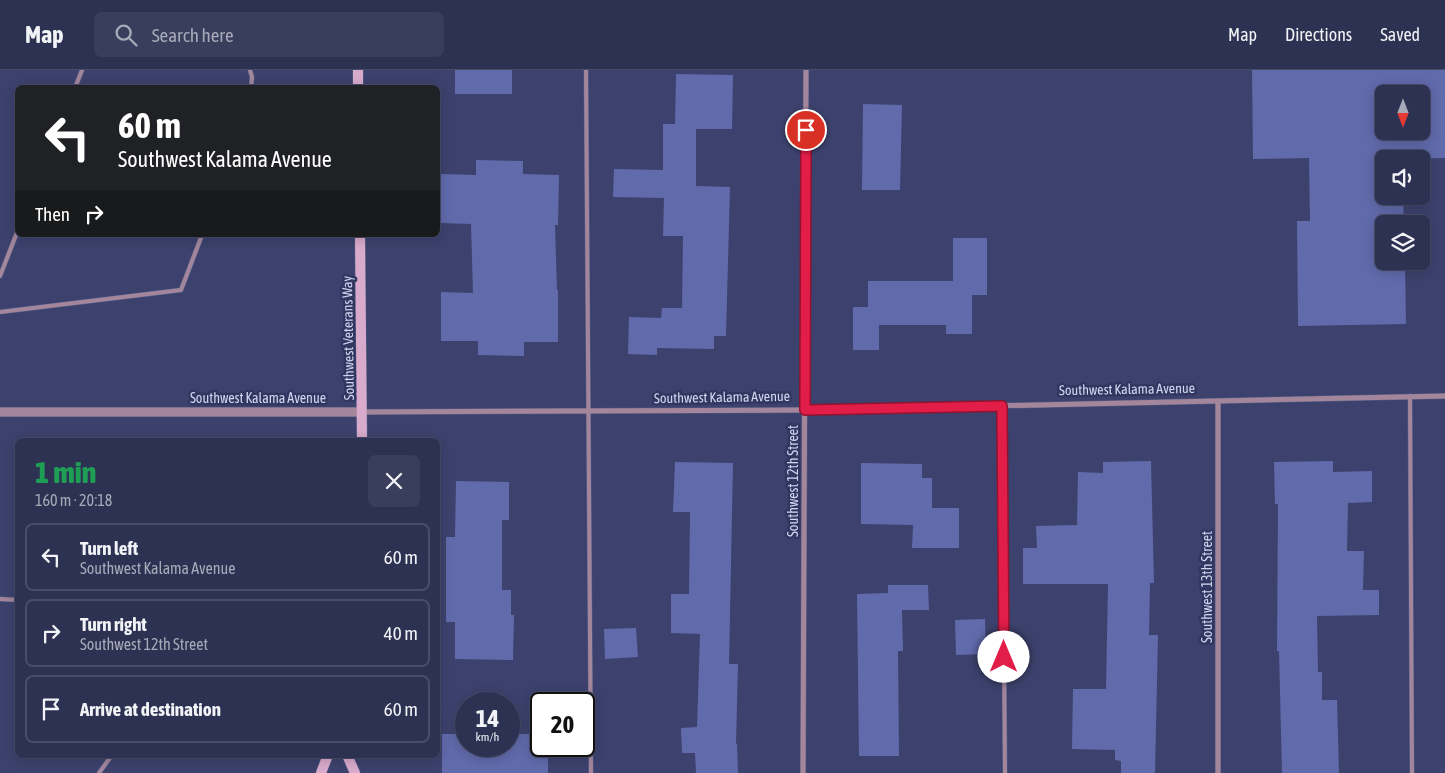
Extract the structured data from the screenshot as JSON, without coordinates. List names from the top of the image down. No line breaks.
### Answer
{"streets":{"main road":["Southwest Veterans Way"],"street":["Southwest Kalama Avenue","Southwest 12th Street","Southwest 13th Street"]},"crossings":[["Southwest Veterans Way","Southwest Kalama Avenue"],["Southwest Kalama Avenue","Southwest 12th Street"],["Southwest Kalama Avenue","Southwest 13th Street"]],"north":"bottom","page":{"header":"Map","search":"Search here","nav":["Map","Directions","Saved"],"turn":["60 m","Southwest Kalama Avenue"],"then":"Then","heading":["1 min","160 m · 20:18"],"list":[{"name":"Turn left","note":"Southwest Kalama Avenue","value":"60 m"},{"name":"Turn right","note":"Southwest 12th Street","value":"40 m"},{"name":"Arrive at destination","value":"60 m"}],"speed":"14 km/h","limit":"20"}}
